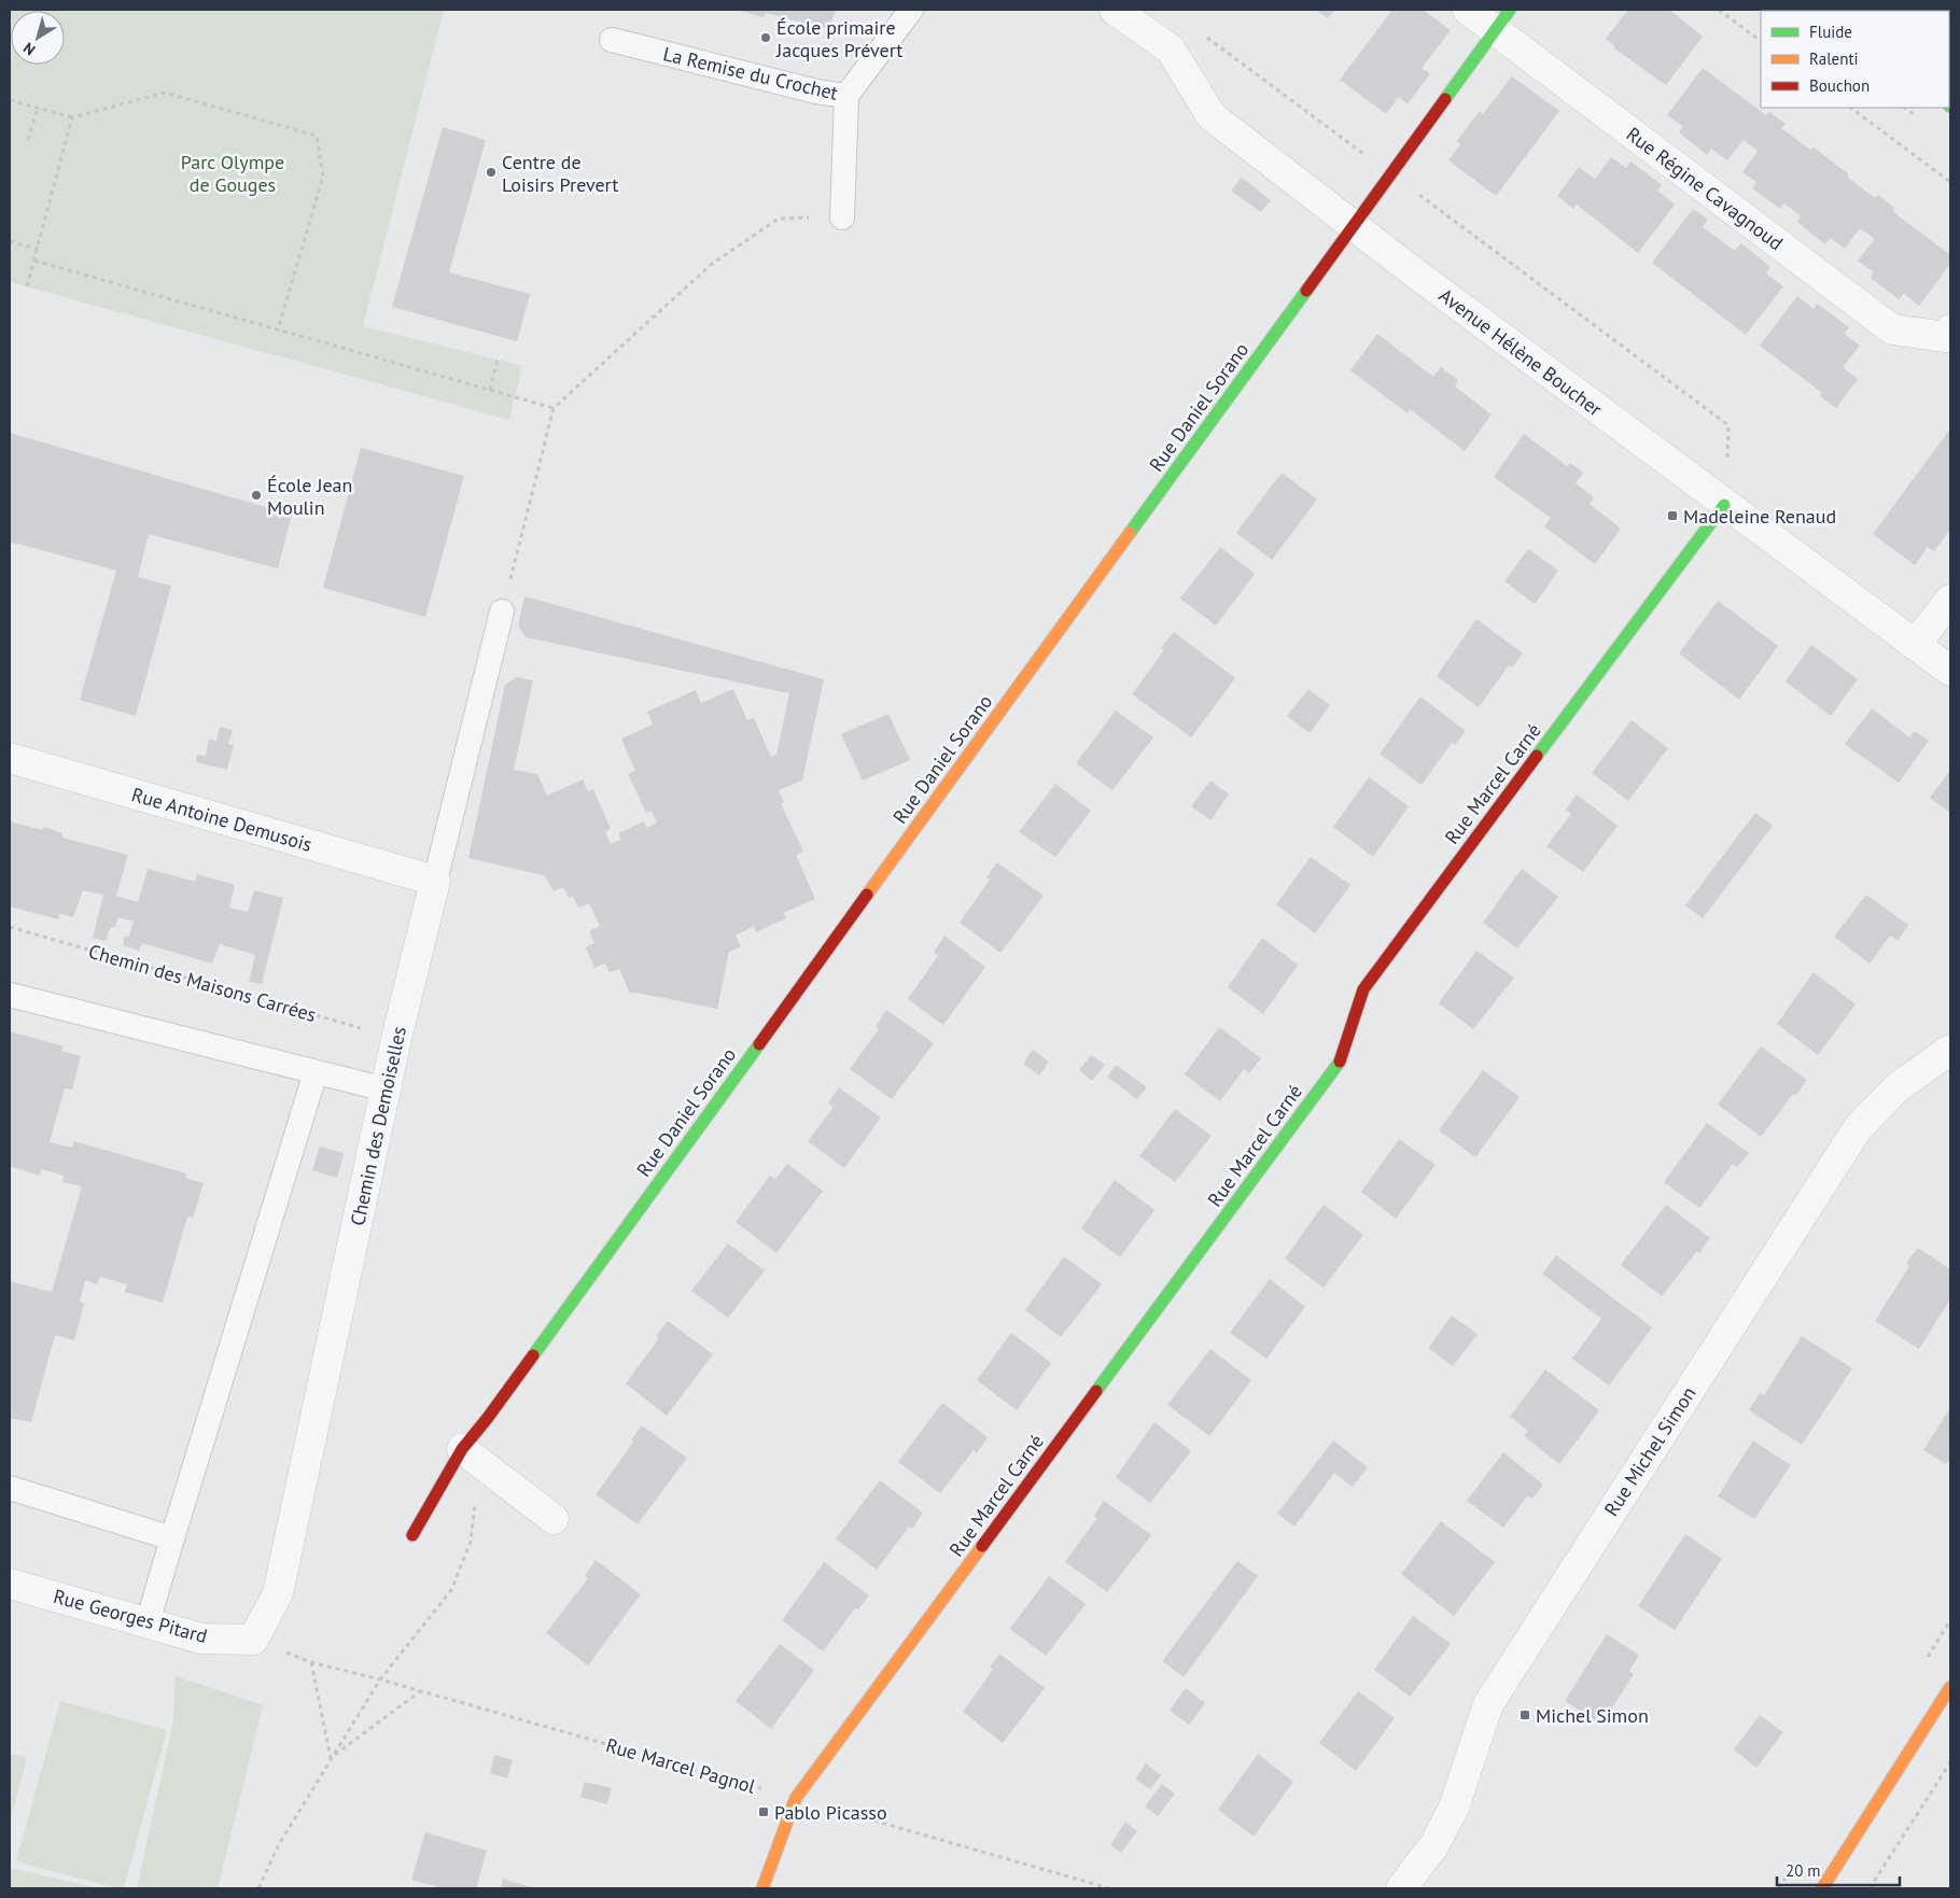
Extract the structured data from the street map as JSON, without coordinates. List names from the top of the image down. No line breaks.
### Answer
{"streets":{"street":["Rue Régine Cavagnoud","Avenue Hélène Boucher","Rue Daniel Sorano","Rue Marcel Carné","Rue Antoine Demusois","Chemin des Demoiselles","Rue Michel Simon","Rue Georges Pitard"],"lane":["La Remise du Crochet"],"path":["Chemin des Maisons Carrées","Rue Marcel Pagnol"]},"crossings":[["Rue Régine Cavagnoud","Rue Daniel Sorano"],["Avenue Hélène Boucher","Rue Daniel Sorano"],["Avenue Hélène Boucher","Rue Marcel Carné"],["Rue Marcel Carné","Rue Marcel Pagnol"],["Rue Antoine Demusois","Chemin des Demoiselles"],["Chemin des Maisons Carrées","Chemin des Demoiselles"],["Chemin des Demoiselles","Rue Georges Pitard"],["Chemin des Demoiselles","Rue Marcel Pagnol"],["Rue Georges Pitard","Rue Marcel Pagnol"]],"parks":["Parc Olympe de Gouges"],"places":{"other":["École primaire Jacques Prévert","Centre de Loisirs Prevert","École Jean Moulin"],"transit":["Madeleine Renaud","Michel Simon","Pablo Picasso"]},"legend":["Fluide","Ralenti","Bouchon"],"scale_bar":"20 m","north":"bottom left"}
